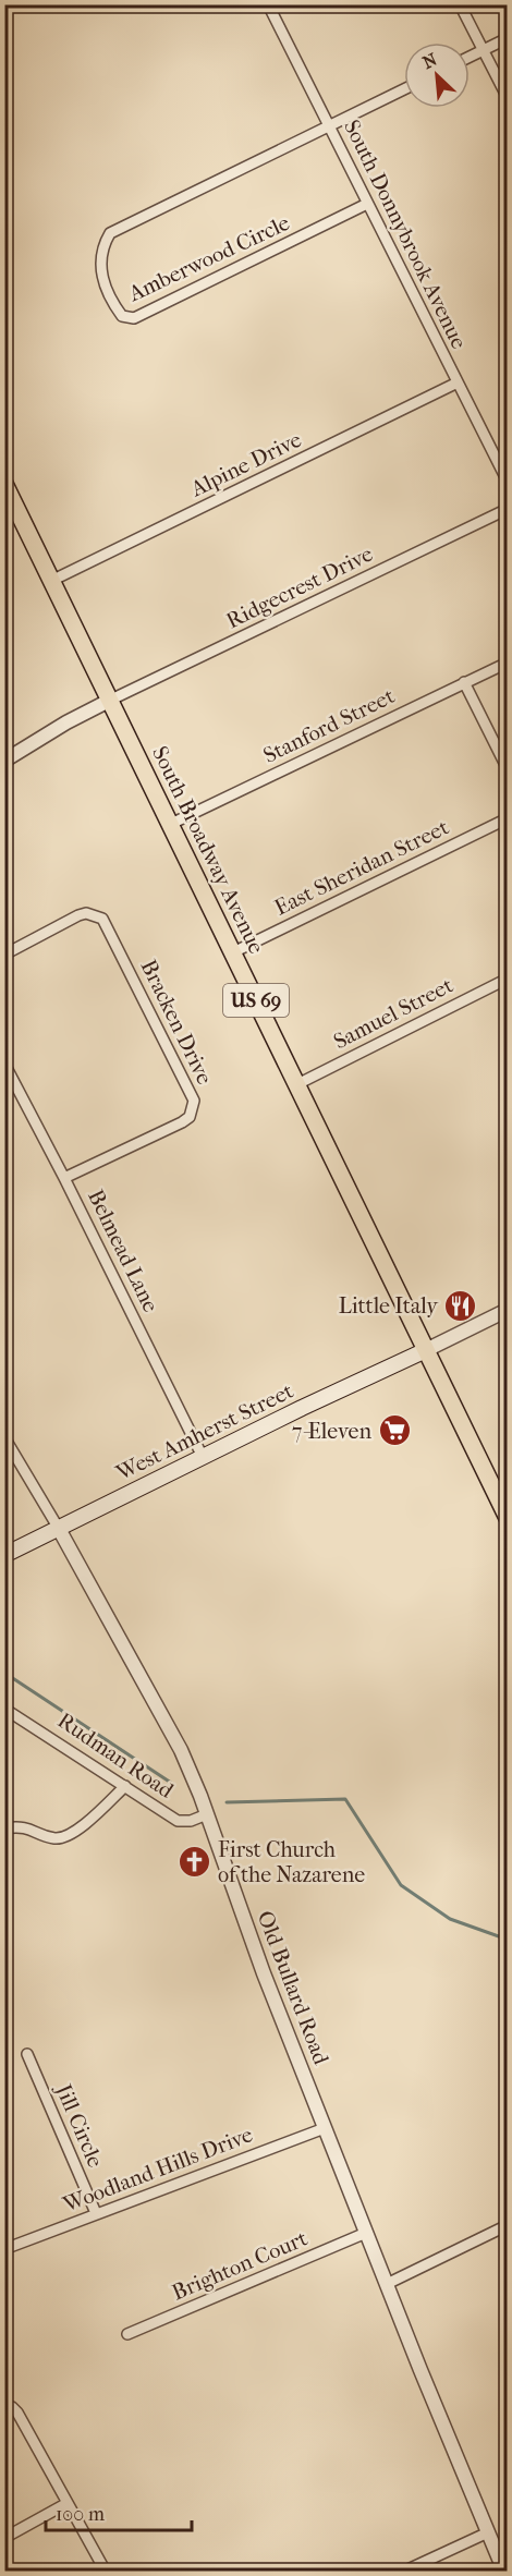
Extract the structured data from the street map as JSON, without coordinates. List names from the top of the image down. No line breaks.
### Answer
{"streets":{"main road":["South Broadway Avenue","US 69","West Amherst Street"],"street":["South Donnybrook Avenue","Amberwood Circle","Alpine Drive","Ridgecrest Drive","Stanford Street","East Sheridan Street","Samuel Street","Bracken Drive","Belmead Lane","Rudman Road","Old Bullard Road","Jill Circle","Woodland Hills Drive","Brighton Court"]},"crossings":[["South Donnybrook Avenue","Amberwood Circle"],["South Donnybrook Avenue","Alpine Drive"],["Alpine Drive","South Broadway Avenue"],["Ridgecrest Drive","South Broadway Avenue"],["Stanford Street","South Broadway Avenue"],["South Broadway Avenue","East Sheridan Street"],["South Broadway Avenue","Samuel Street"],["South Broadway Avenue","West Amherst Street"],["Bracken Drive","Belmead Lane"],["Belmead Lane","West Amherst Street"],["West Amherst Street","Old Bullard Road"],["Rudman Road","Old Bullard Road"],["Old Bullard Road","Woodland Hills Drive"],["Old Bullard Road","Brighton Court"],["Jill Circle","Woodland Hills Drive"]],"places":{"restaurant":["Little Italy"],"supermarket":["7-Eleven"],"church":["First Church of the Nazarene"]},"scale_bar":"100 m","north":"top left"}
